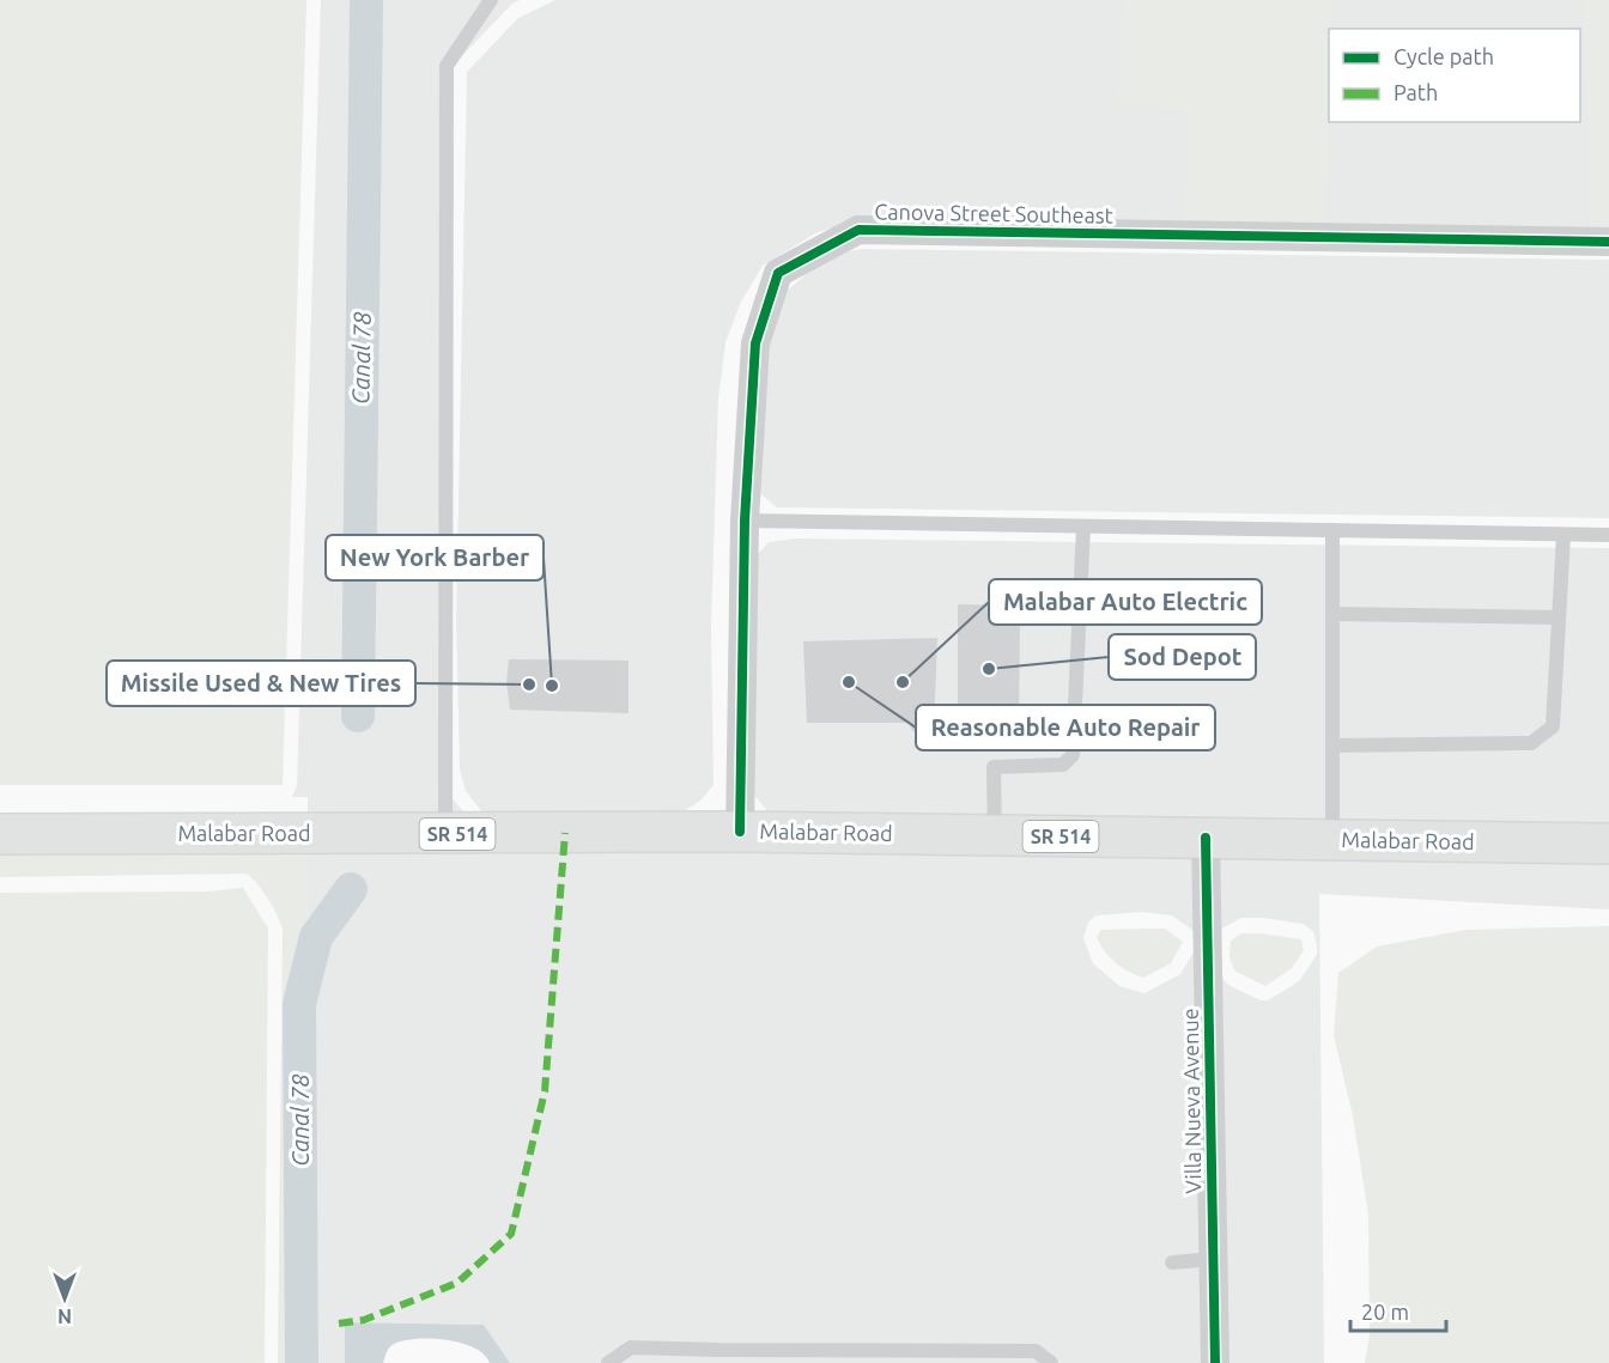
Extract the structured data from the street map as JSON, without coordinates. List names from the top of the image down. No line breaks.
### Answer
{"streets":{"main road":["Malabar Road","SR 514"],"street":["Canova Street Southeast","Villa Nueva Avenue"]},"crossings":[["Canova Street Southeast","Malabar Road"],["Malabar Road","Villa Nueva Avenue"]],"water":["Canal 78"],"places":["Sod Depot","Reasonable Auto Repair","Malabar Auto Electric","Missile Used & New Tires","New York Barber"],"legend":["Cycle path","Path"],"scale_bar":"20 m","north":"bottom"}
